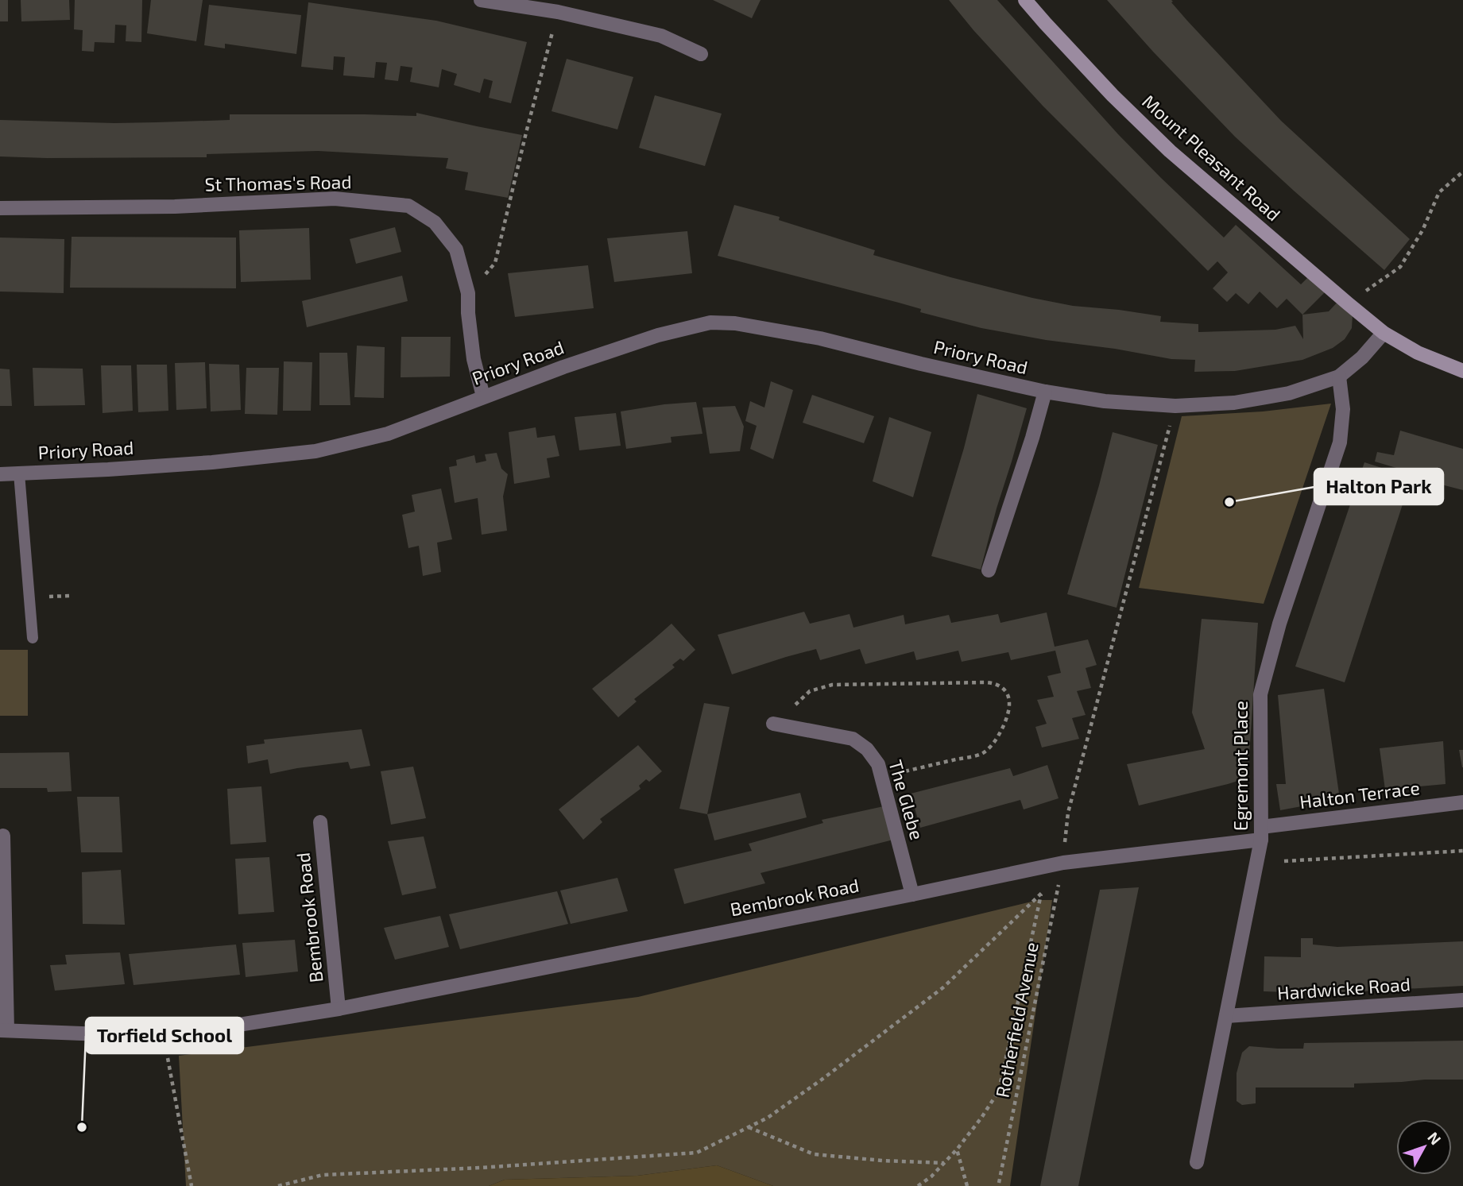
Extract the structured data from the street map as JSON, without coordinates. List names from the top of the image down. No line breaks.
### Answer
{"streets":{"street":["Mount Pleasant Road","St Thomas's Road","Priory Road","Egremont Place","Halton Terrace","The Glebe","Bembrook Road","Hardwicke Road"],"path":["Rotherfield Avenue"]},"crossings":[["Mount Pleasant Road","Priory Road"],["St Thomas's Road","Priory Road"],["Priory Road","Egremont Place"],["Egremont Place","Halton Terrace"],["Egremont Place","Bembrook Road"],["Egremont Place","Hardwicke Road"],["Halton Terrace","Bembrook Road"],["The Glebe","Bembrook Road"],["Bembrook Road","Rotherfield Avenue"]],"places":["Halton Park","Torfield School"],"north":"top right"}
